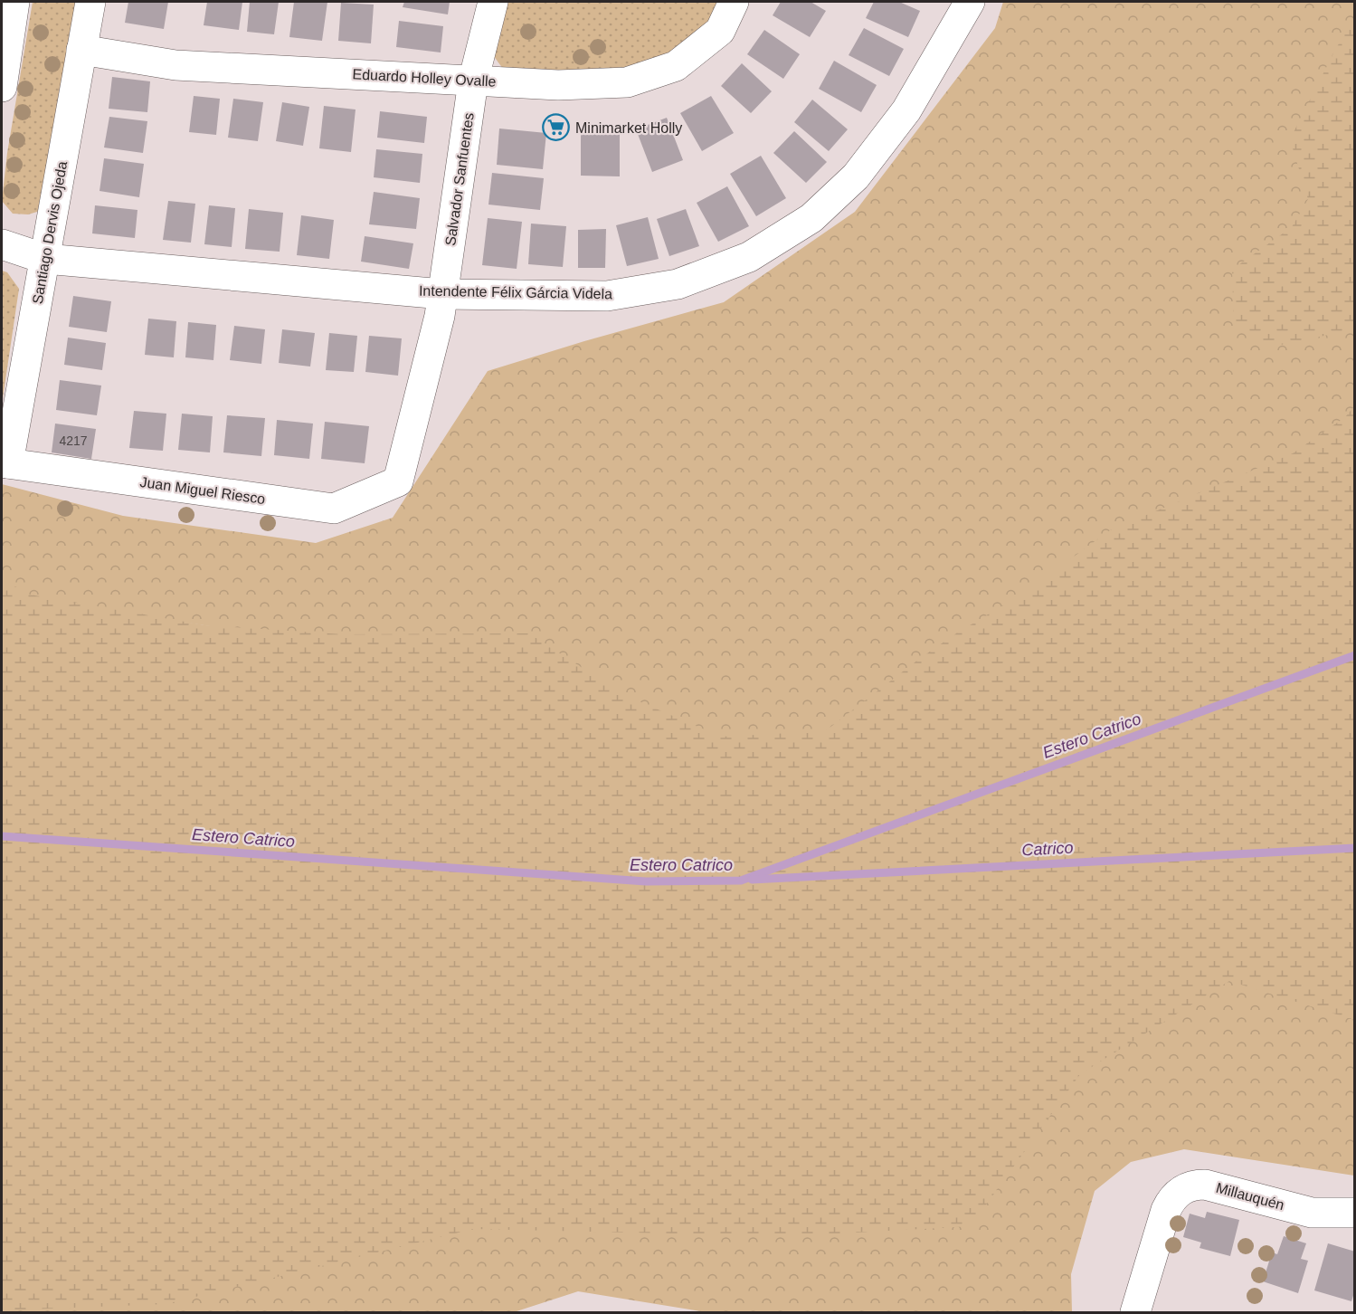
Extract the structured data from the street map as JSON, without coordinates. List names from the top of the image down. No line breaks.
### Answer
{"streets":{"street":["Eduardo Holley Ovalle","Salvador Sanfuentes","Santiago Dervis Ojeda","Intendente Félix Gárcia Videla","Juan Miguel Riesco","Millauquén"]},"crossings":[["Eduardo Holley Ovalle","Salvador Sanfuentes"],["Eduardo Holley Ovalle","Santiago Dervis Ojeda"],["Salvador Sanfuentes","Intendente Félix Gárcia Videla"],["Salvador Sanfuentes","Juan Miguel Riesco"],["Santiago Dervis Ojeda","Intendente Félix Gárcia Videla"],["Santiago Dervis Ojeda","Juan Miguel Riesco"]],"water":["Estero Catrico","Catrico"],"places":{"supermarket":["Minimarket Holly"]},"house_numbers":["4217"]}
